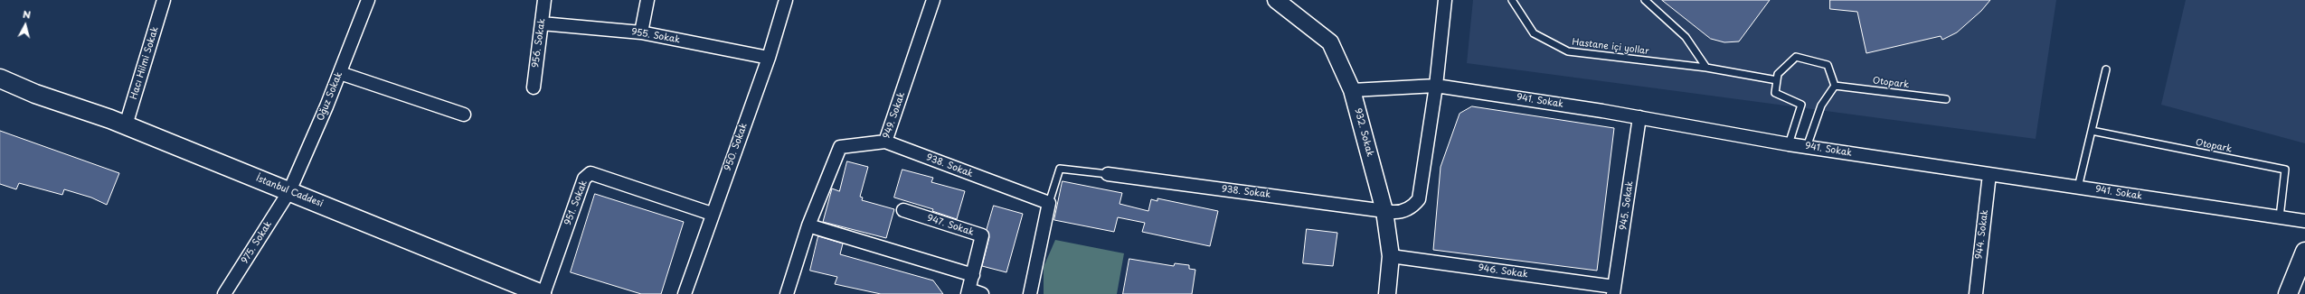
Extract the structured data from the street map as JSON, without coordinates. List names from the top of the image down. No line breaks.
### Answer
{"streets":{"main road":["İstanbul Caddesi"],"street":["955. Sokak","956. Sokak","Hacı Hilmi Sokak","Oğuz Sokak","941. Sokak","949. Sokak","932. Sokak","950. Sokak","938. Sokak","951. Sokak","945. Sokak","947. Sokak","944. Sokak","975. Sokak","946. Sokak"],"lane":["Hastane içi yollar","Otopark"]},"crossings":[["955. Sokak","956. Sokak"],["955. Sokak","950. Sokak"],["Hacı Hilmi Sokak","İstanbul Caddesi"],["Otopark","941. Sokak"],["Oğuz Sokak","İstanbul Caddesi"],["Oğuz Sokak","975. Sokak"],["941. Sokak","932. Sokak"],["941. Sokak","938. Sokak"],["941. Sokak","945. Sokak"],["941. Sokak","944. Sokak"],["949. Sokak","938. Sokak"],["932. Sokak","938. Sokak"],["932. Sokak","946. Sokak"],["950. Sokak","951. Sokak"],["İstanbul Caddesi","951. Sokak"],["İstanbul Caddesi","975. Sokak"],["945. Sokak","946. Sokak"]],"north":"top"}
